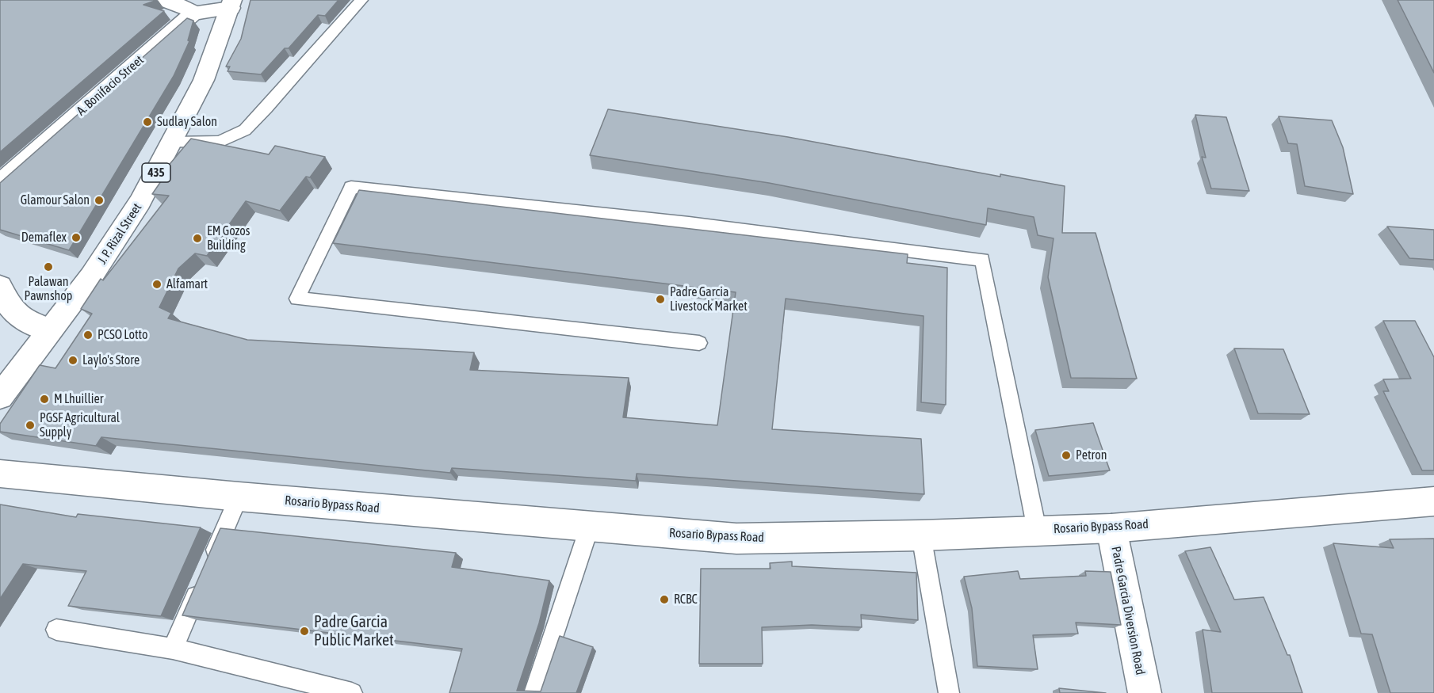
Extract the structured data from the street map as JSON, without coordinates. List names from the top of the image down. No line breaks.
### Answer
{"streets":{"main road":["A. Bonifacio Street","435","J. P. Rizal Street","Rosario Bypass Road","Padre Garcia Diversion Road"]},"crossings":[["Rosario Bypass Road","Padre Garcia Diversion Road"]],"places":["Sudlay Salon","Glamour Salon","Demaflex","EM Gozos Building","Palawan Pawnshop","Alfamart","Padre Garcia Livestock Market","PCSO Lotto","Laylo's Store","M Lhuillier","PGSF Agricultural Supply","Petron","RCBC","Padre Garcia Public Market"]}
